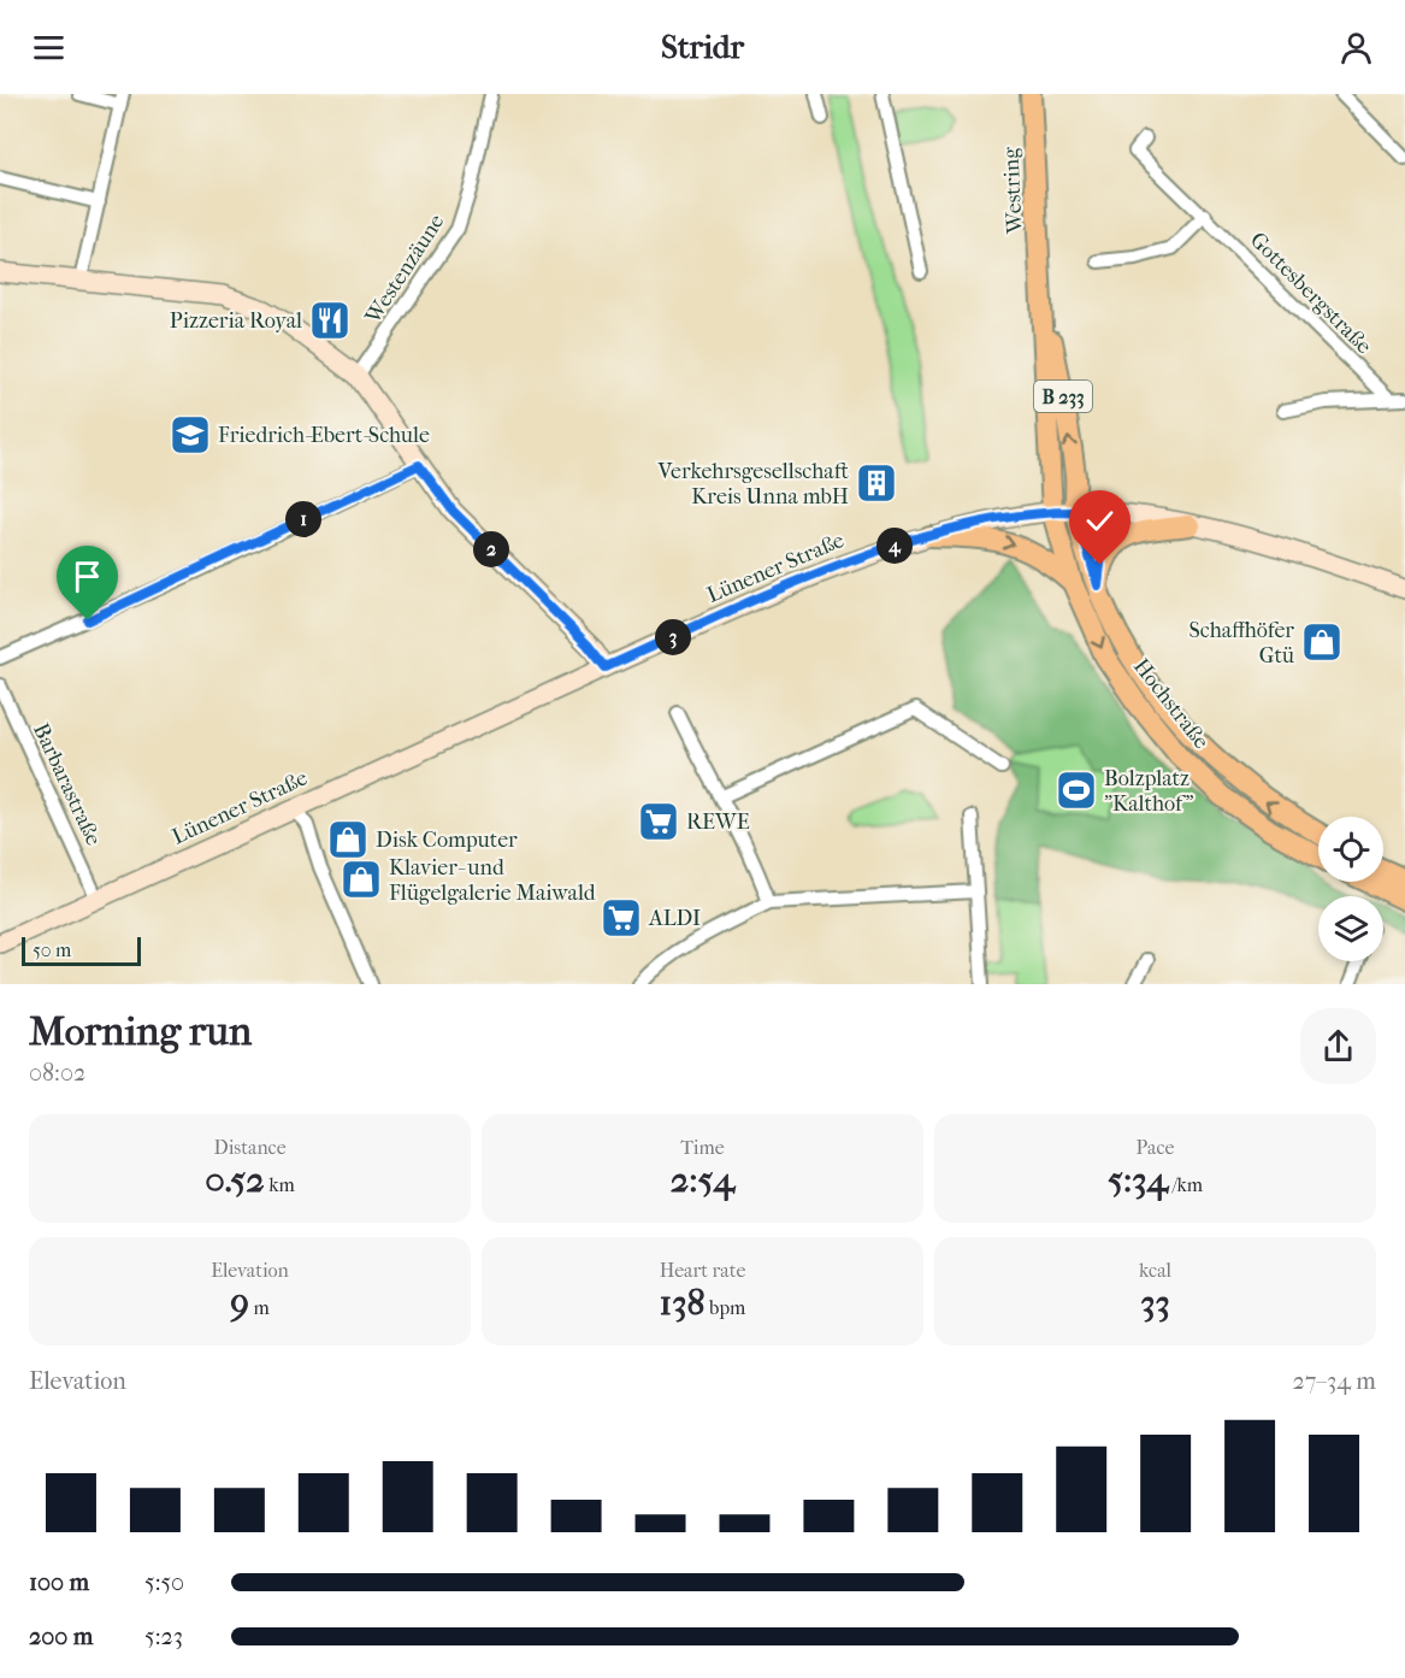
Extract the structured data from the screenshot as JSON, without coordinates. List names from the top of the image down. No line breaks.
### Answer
{"streets":{"main road":["Westring","B 233","Lünener Straße","Hochstraße"],"street":["Westenzäune","Gottesbergstraße","Barbarastraße"]},"crossings":[["Westring","Lünener Straße"],["Westring","Hochstraße"],["Lünener Straße","Hochstraße"],["Lünener Straße","Barbarastraße"]],"places":{"restaurant":["Pizzeria Royal"],"school or university":["Friedrich-Ebert-Schule"],"building":["Verkehrsgesellschaft Kreis Unna mbH"],"shop":["Schaffhöfer Gtü","Disk Computer","Klavier- und Flügelgalerie Maiwald"],"sports":["Bolzplatz \"Kalthof\""],"supermarket":["REWE","ALDI"]},"scale_bar":"50 m","page":{"header":"Stridr","pins":["1","4","2","3"],"scale":"50 m","heading":["Morning run","08:02"],"stats":[["Distance","0.52 km"],["Time","2:54"],["Pace","5:34 /km"],["Elevation","9 m"],["Heart rate","138 bpm"],["kcal","33"]],"chart":["Elevation","27–34 m"],"list":[{"name":"100 m","note":"5:50"},{"name":"200 m","note":"5:23"}]}}
